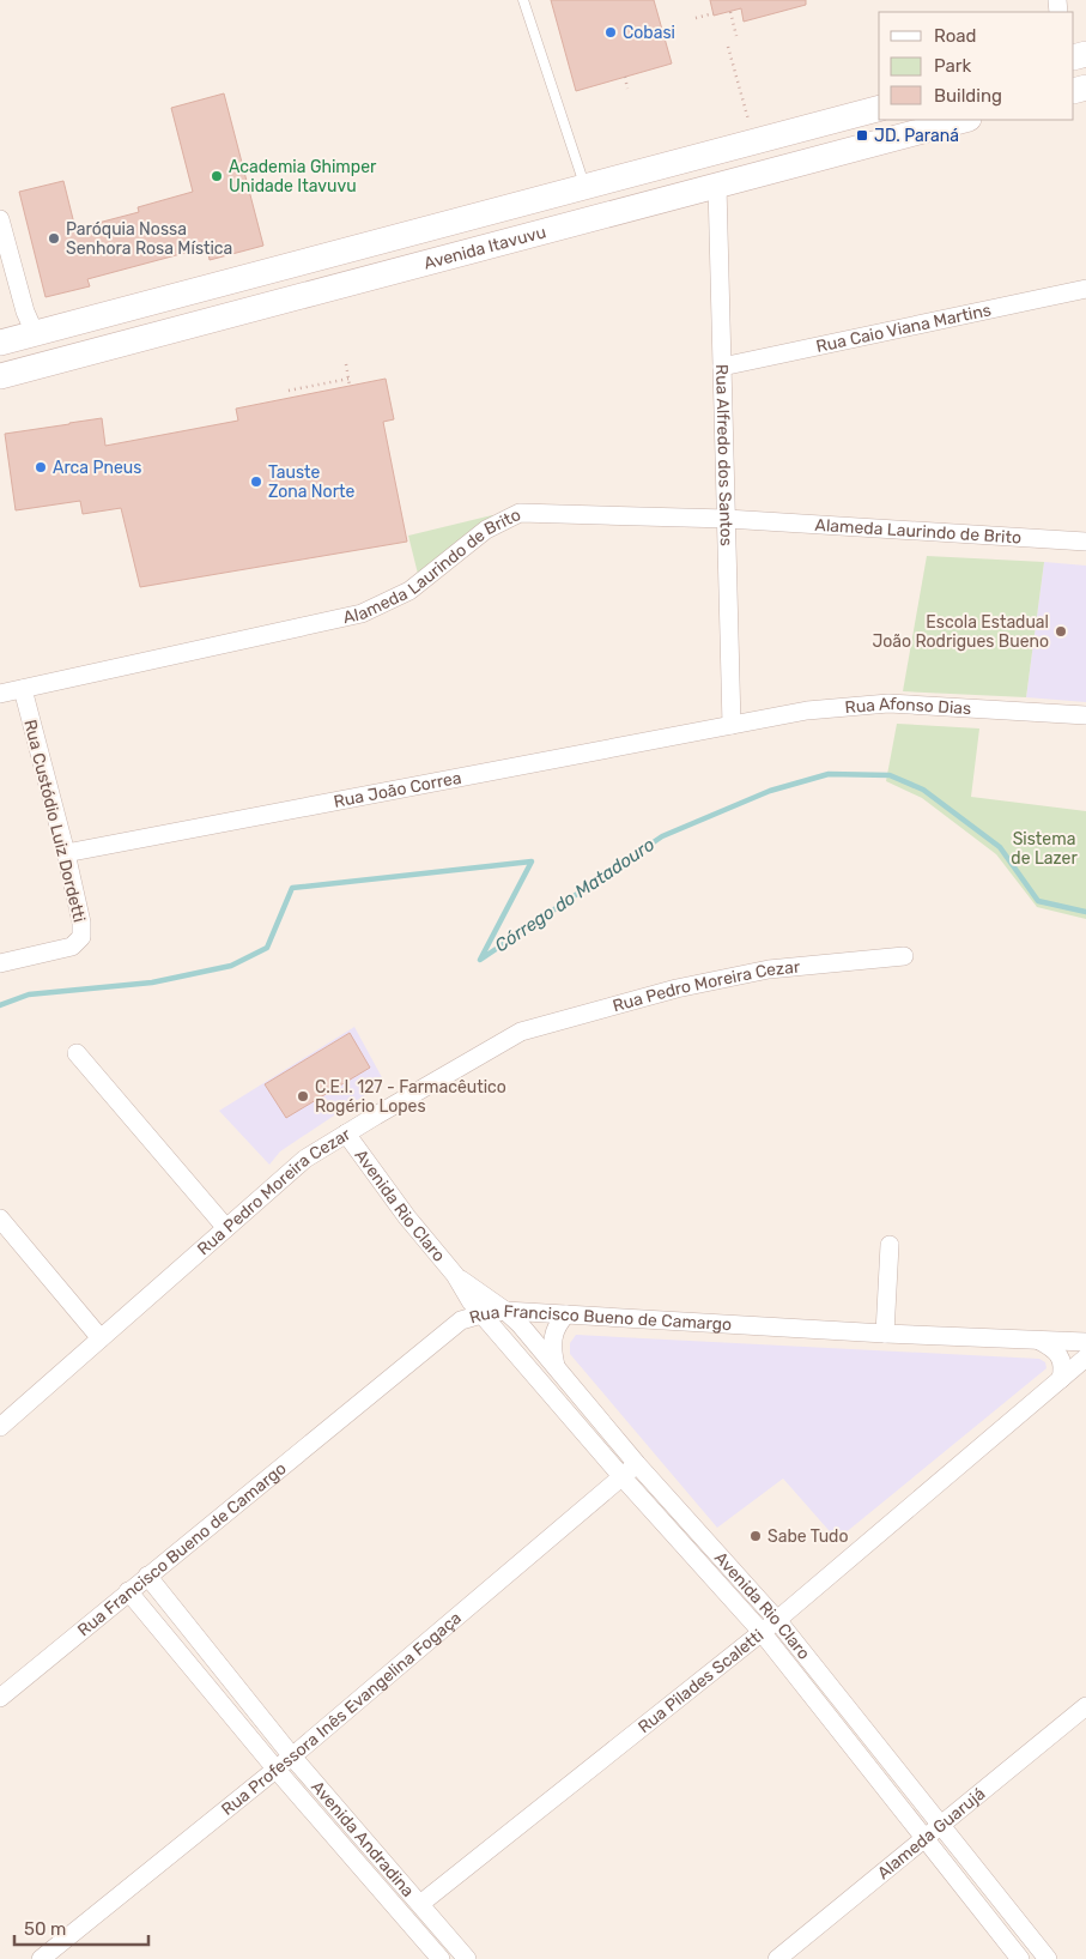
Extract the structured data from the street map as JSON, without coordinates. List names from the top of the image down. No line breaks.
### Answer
{"streets":{"main road":["Avenida Itavuvu"],"street":["Rua Caio Viana Martins","Rua Alfredo dos Santos","Alameda Laurindo de Brito","Rua Afonso Dias","Rua João Correa","Rua Custódio Luiz Dordetti","Rua Pedro Moreira Cezar","Avenida Rio Claro","Rua Francisco Bueno de Camargo","Rua Pilades Scaletti","Rua Professora Inês Evangelina Fogaça","Alameda Guarujá","Avenida Andradina"]},"crossings":[["Avenida Itavuvu","Rua Alfredo dos Santos"],["Rua Caio Viana Martins","Rua Alfredo dos Santos"],["Rua Alfredo dos Santos","Alameda Laurindo de Brito"],["Rua Alfredo dos Santos","Rua Afonso Dias"],["Rua Alfredo dos Santos","Rua João Correa"],["Alameda Laurindo de Brito","Rua Custódio Luiz Dordetti"],["Rua Afonso Dias","Rua João Correa"],["Rua João Correa","Rua Custódio Luiz Dordetti"],["Rua Pedro Moreira Cezar","Avenida Rio Claro"],["Avenida Rio Claro","Rua Francisco Bueno de Camargo"],["Avenida Rio Claro","Rua Pilades Scaletti"],["Avenida Rio Claro","Rua Professora Inês Evangelina Fogaça"],["Avenida Rio Claro","Alameda Guarujá"],["Rua Francisco Bueno de Camargo","Avenida Andradina"],["Rua Pilades Scaletti","Avenida Andradina"],["Rua Professora Inês Evangelina Fogaça","Avenida Andradina"]],"water":["Córrego do Matadouro"],"parks":["Sistema de Lazer"],"places":{"other":["Cobasi","Academia Ghimper Unidade Itavuvu","Paróquia Nossa Senhora Rosa Mística","Arca Pneus","Tauste Zona Norte","Escola Estadual João Rodrigues Bueno","C.E.I. 127 - Farmacêutico Rogério Lopes","Sabe Tudo"],"transit":["JD. Paraná"]},"legend":["Road","Park","Building"],"scale_bar":"50 m"}
